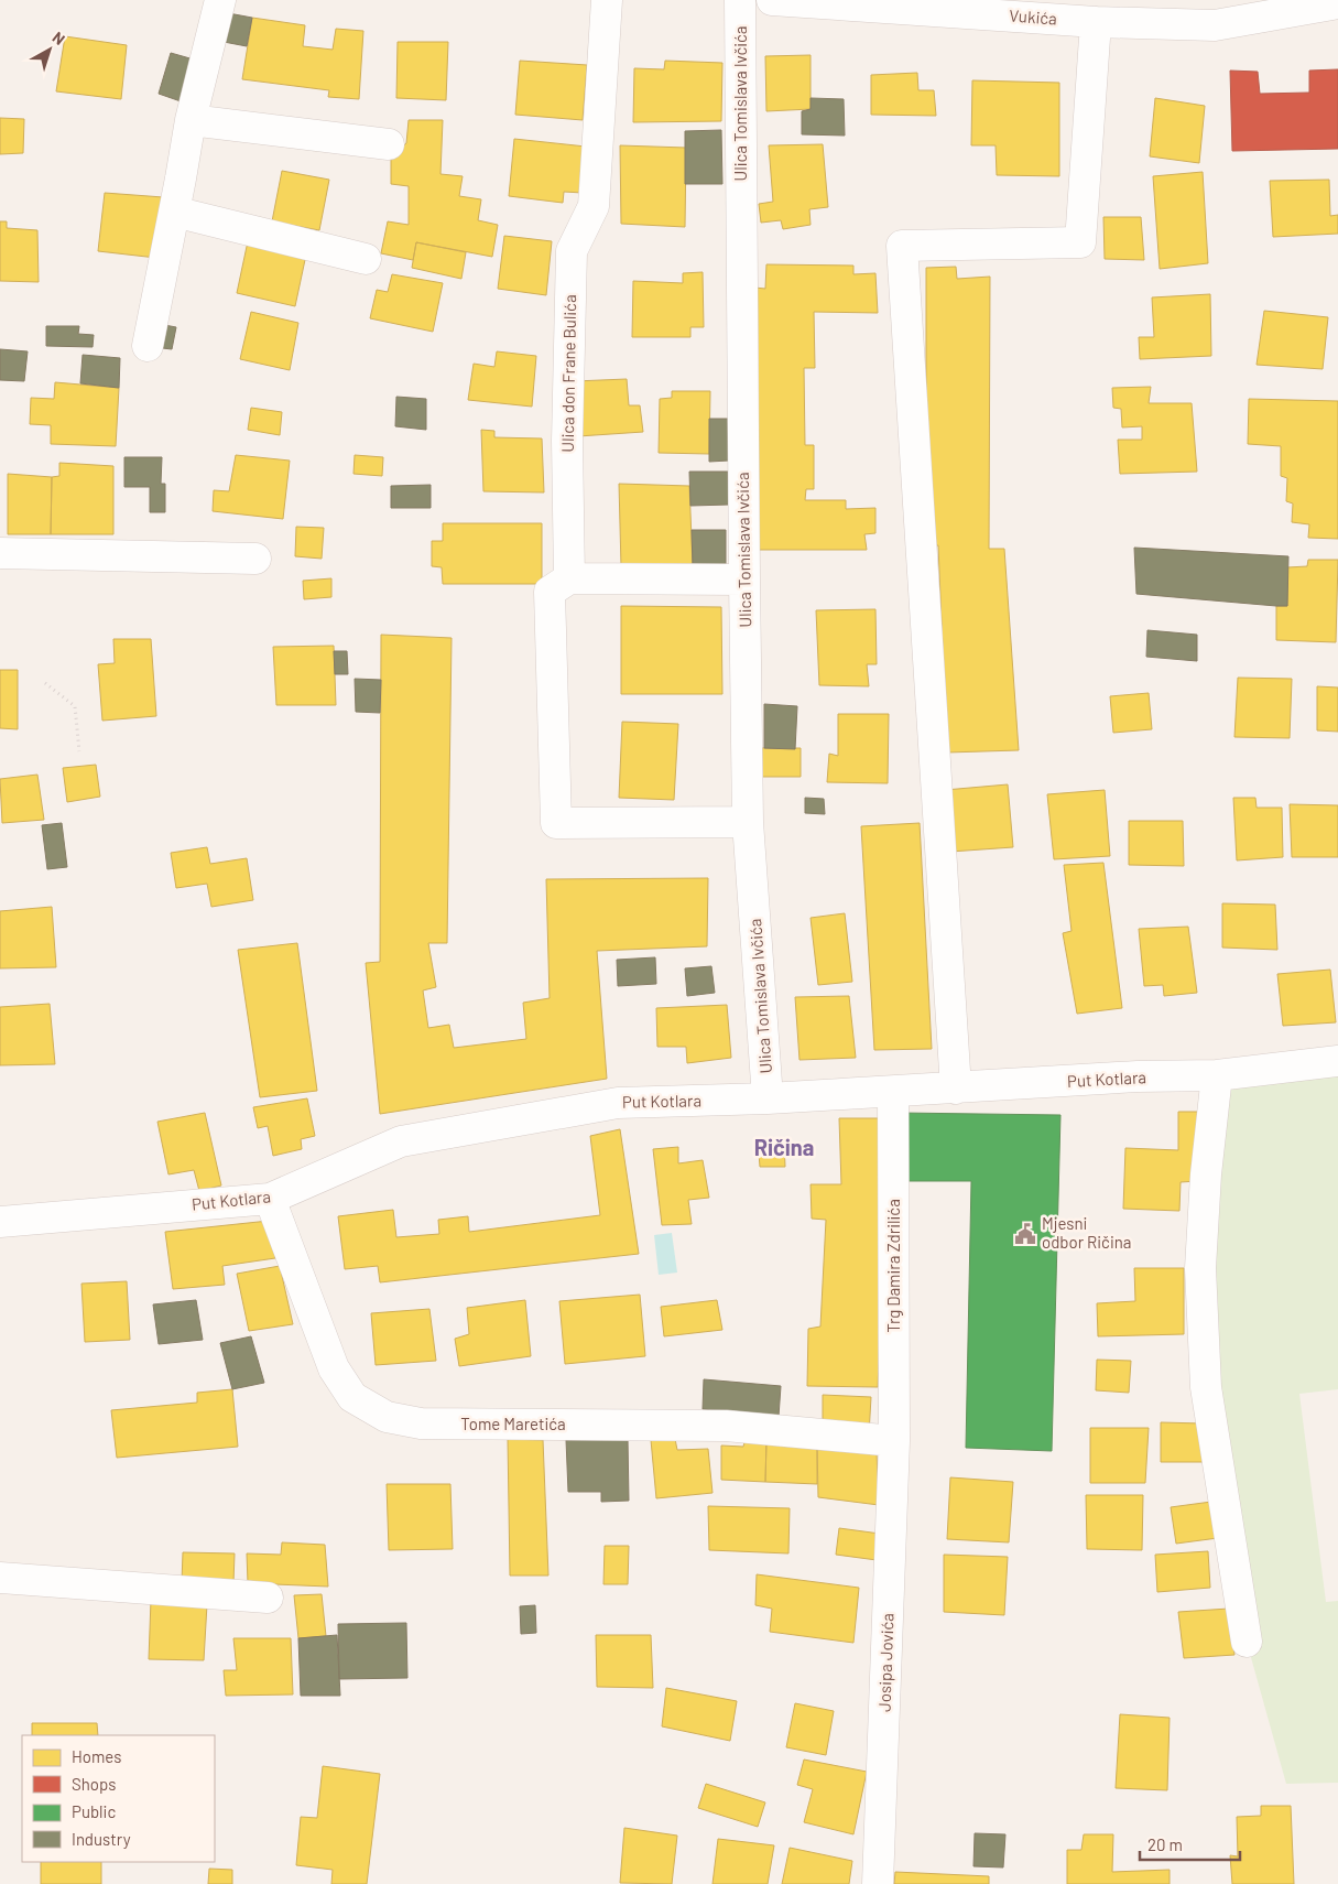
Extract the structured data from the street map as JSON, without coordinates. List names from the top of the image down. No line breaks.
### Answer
{"streets":{"street":["Vukića","Ulica Tomislava Ivčića","Ulica don Frane Bulića","Put Kotlara","Trg Damira Zdrilića","Tome Maretića","Josipa Jovića"]},"crossings":[["Ulica Tomislava Ivčića","Put Kotlara"],["Put Kotlara","Trg Damira Zdrilića"],["Put Kotlara","Tome Maretića"],["Trg Damira Zdrilića","Tome Maretića"],["Trg Damira Zdrilića","Josipa Jovića"],["Tome Maretića","Josipa Jovića"]],"districts":["Ričina"],"places":{"public building":["Mjesni odbor Ričina"]},"legend":["Homes","Shops","Public","Industry"],"scale_bar":"20 m","north":"top right"}
